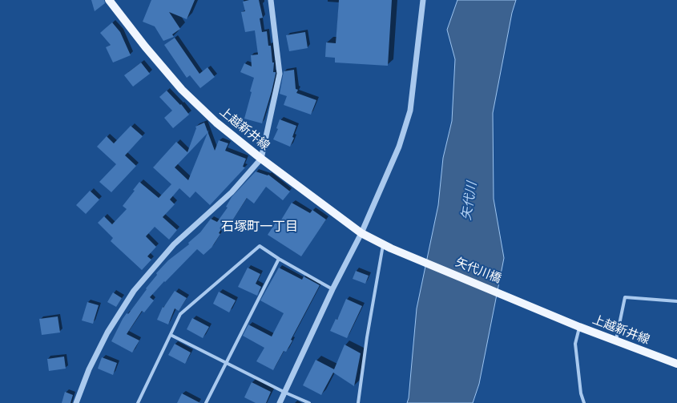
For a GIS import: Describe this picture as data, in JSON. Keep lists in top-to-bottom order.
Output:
{
  "streets": {
    "main road": ["上越新井線", "矢代川橋"]
  },
  "crossings": [
    ["上越新井線", "矢代川橋"]
  ],
  "districts": ["石塚町一丁目"],
  "water": ["矢代川"]
}
